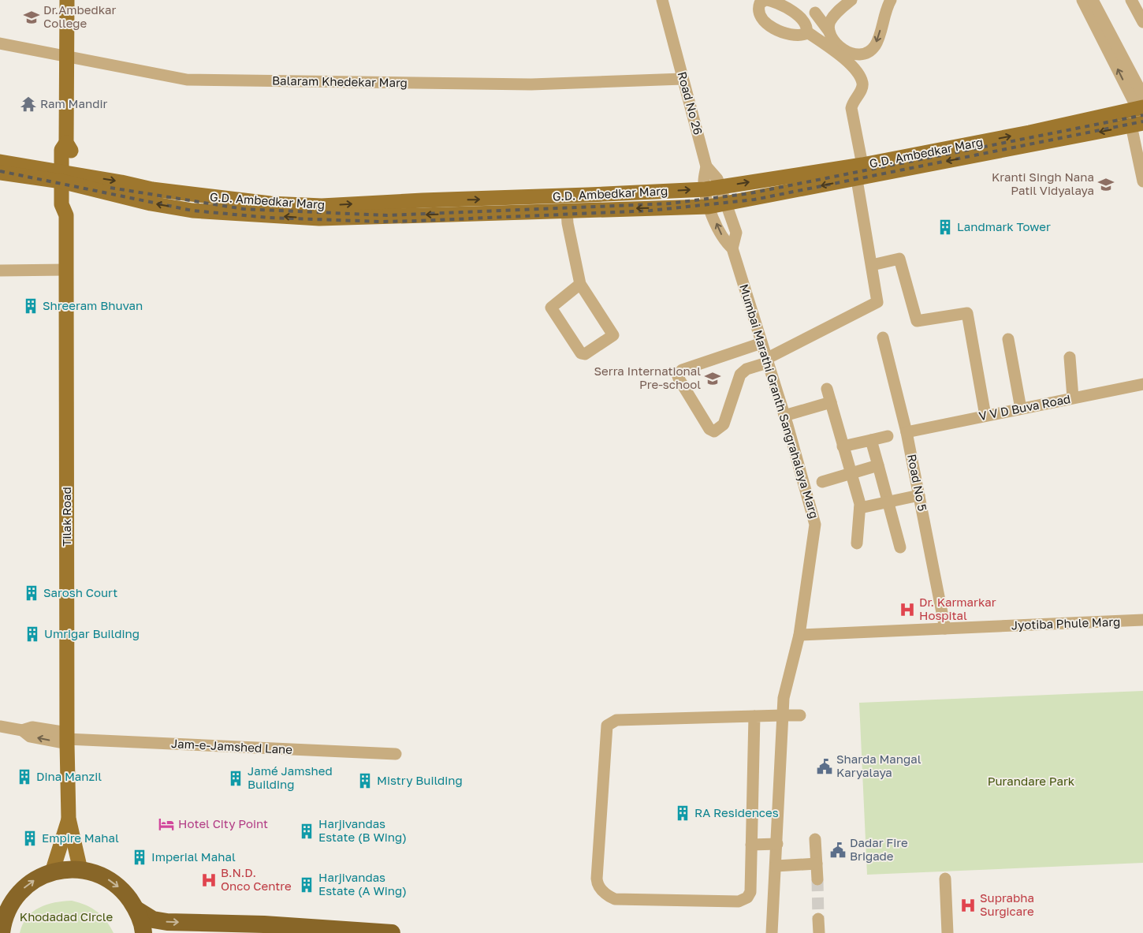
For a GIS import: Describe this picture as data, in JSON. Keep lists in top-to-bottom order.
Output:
{
  "streets": {
    "main road": ["G.D. Ambedkar Marg", "Tilak Road"],
    "street": [
      "Balaram Khedekar Marg",
      "Road No 26",
      "Mumbai Marathi Granth Sangrahalaya Marg",
      "V V D Buva Road",
      "Road No 5",
      "Jyotiba Phule Marg",
      "Jam-e-Jamshed Lane"
    ]
  },
  "crossings": [
    ["Balaram Khedekar Marg", "Road No 26"],
    ["Balaram Khedekar Marg", "Tilak Road"],
    ["Road No 26", "G.D. Ambedkar Marg"],
    ["Road No 26", "Mumbai Marathi Granth Sangrahalaya Marg"],
    ["G.D. Ambedkar Marg", "Mumbai Marathi Granth Sangrahalaya Marg"],
    ["G.D. Ambedkar Marg", "Tilak Road"],
    ["Mumbai Marathi Granth Sangrahalaya Marg", "Jyotiba Phule Marg"],
    ["V V D Buva Road", "Road No 5"],
    ["Road No 5", "Jyotiba Phule Marg"],
    ["Tilak Road", "Jam-e-Jamshed Lane"]
  ],
  "parks": ["Purandare Park", "Khodadad Circle"],
  "places": {
    "school or university": ["Dr.Ambedkar College", "Kranti Singh Nana Patil Vidyalaya", "Serra International Pre-school"],
    "temple": ["Ram Mandir"],
    "building": [
      "Landmark Tower",
      "Shreeram Bhuvan",
      "Sarosh Court",
      "Umrigar Building",
      "Dina Manzil",
      "Jamé Jamshed Building",
      "Mistry Building",
      "RA Residences",
      "Harjivandas Estate (B Wing)",
      "Empire Mahal",
      "Imperial Mahal",
      "Harjivandas Estate (A Wing)"
    ],
    "hospital": ["Dr. Karmarkar Hospital", "B.N.D. Onco Centre", "Suprabha Surgicare"],
    "public building": ["Sharda Mangal Karyalaya", "Dadar Fire Brigade"],
    "hotel": ["Hotel City Point"]
  }
}
